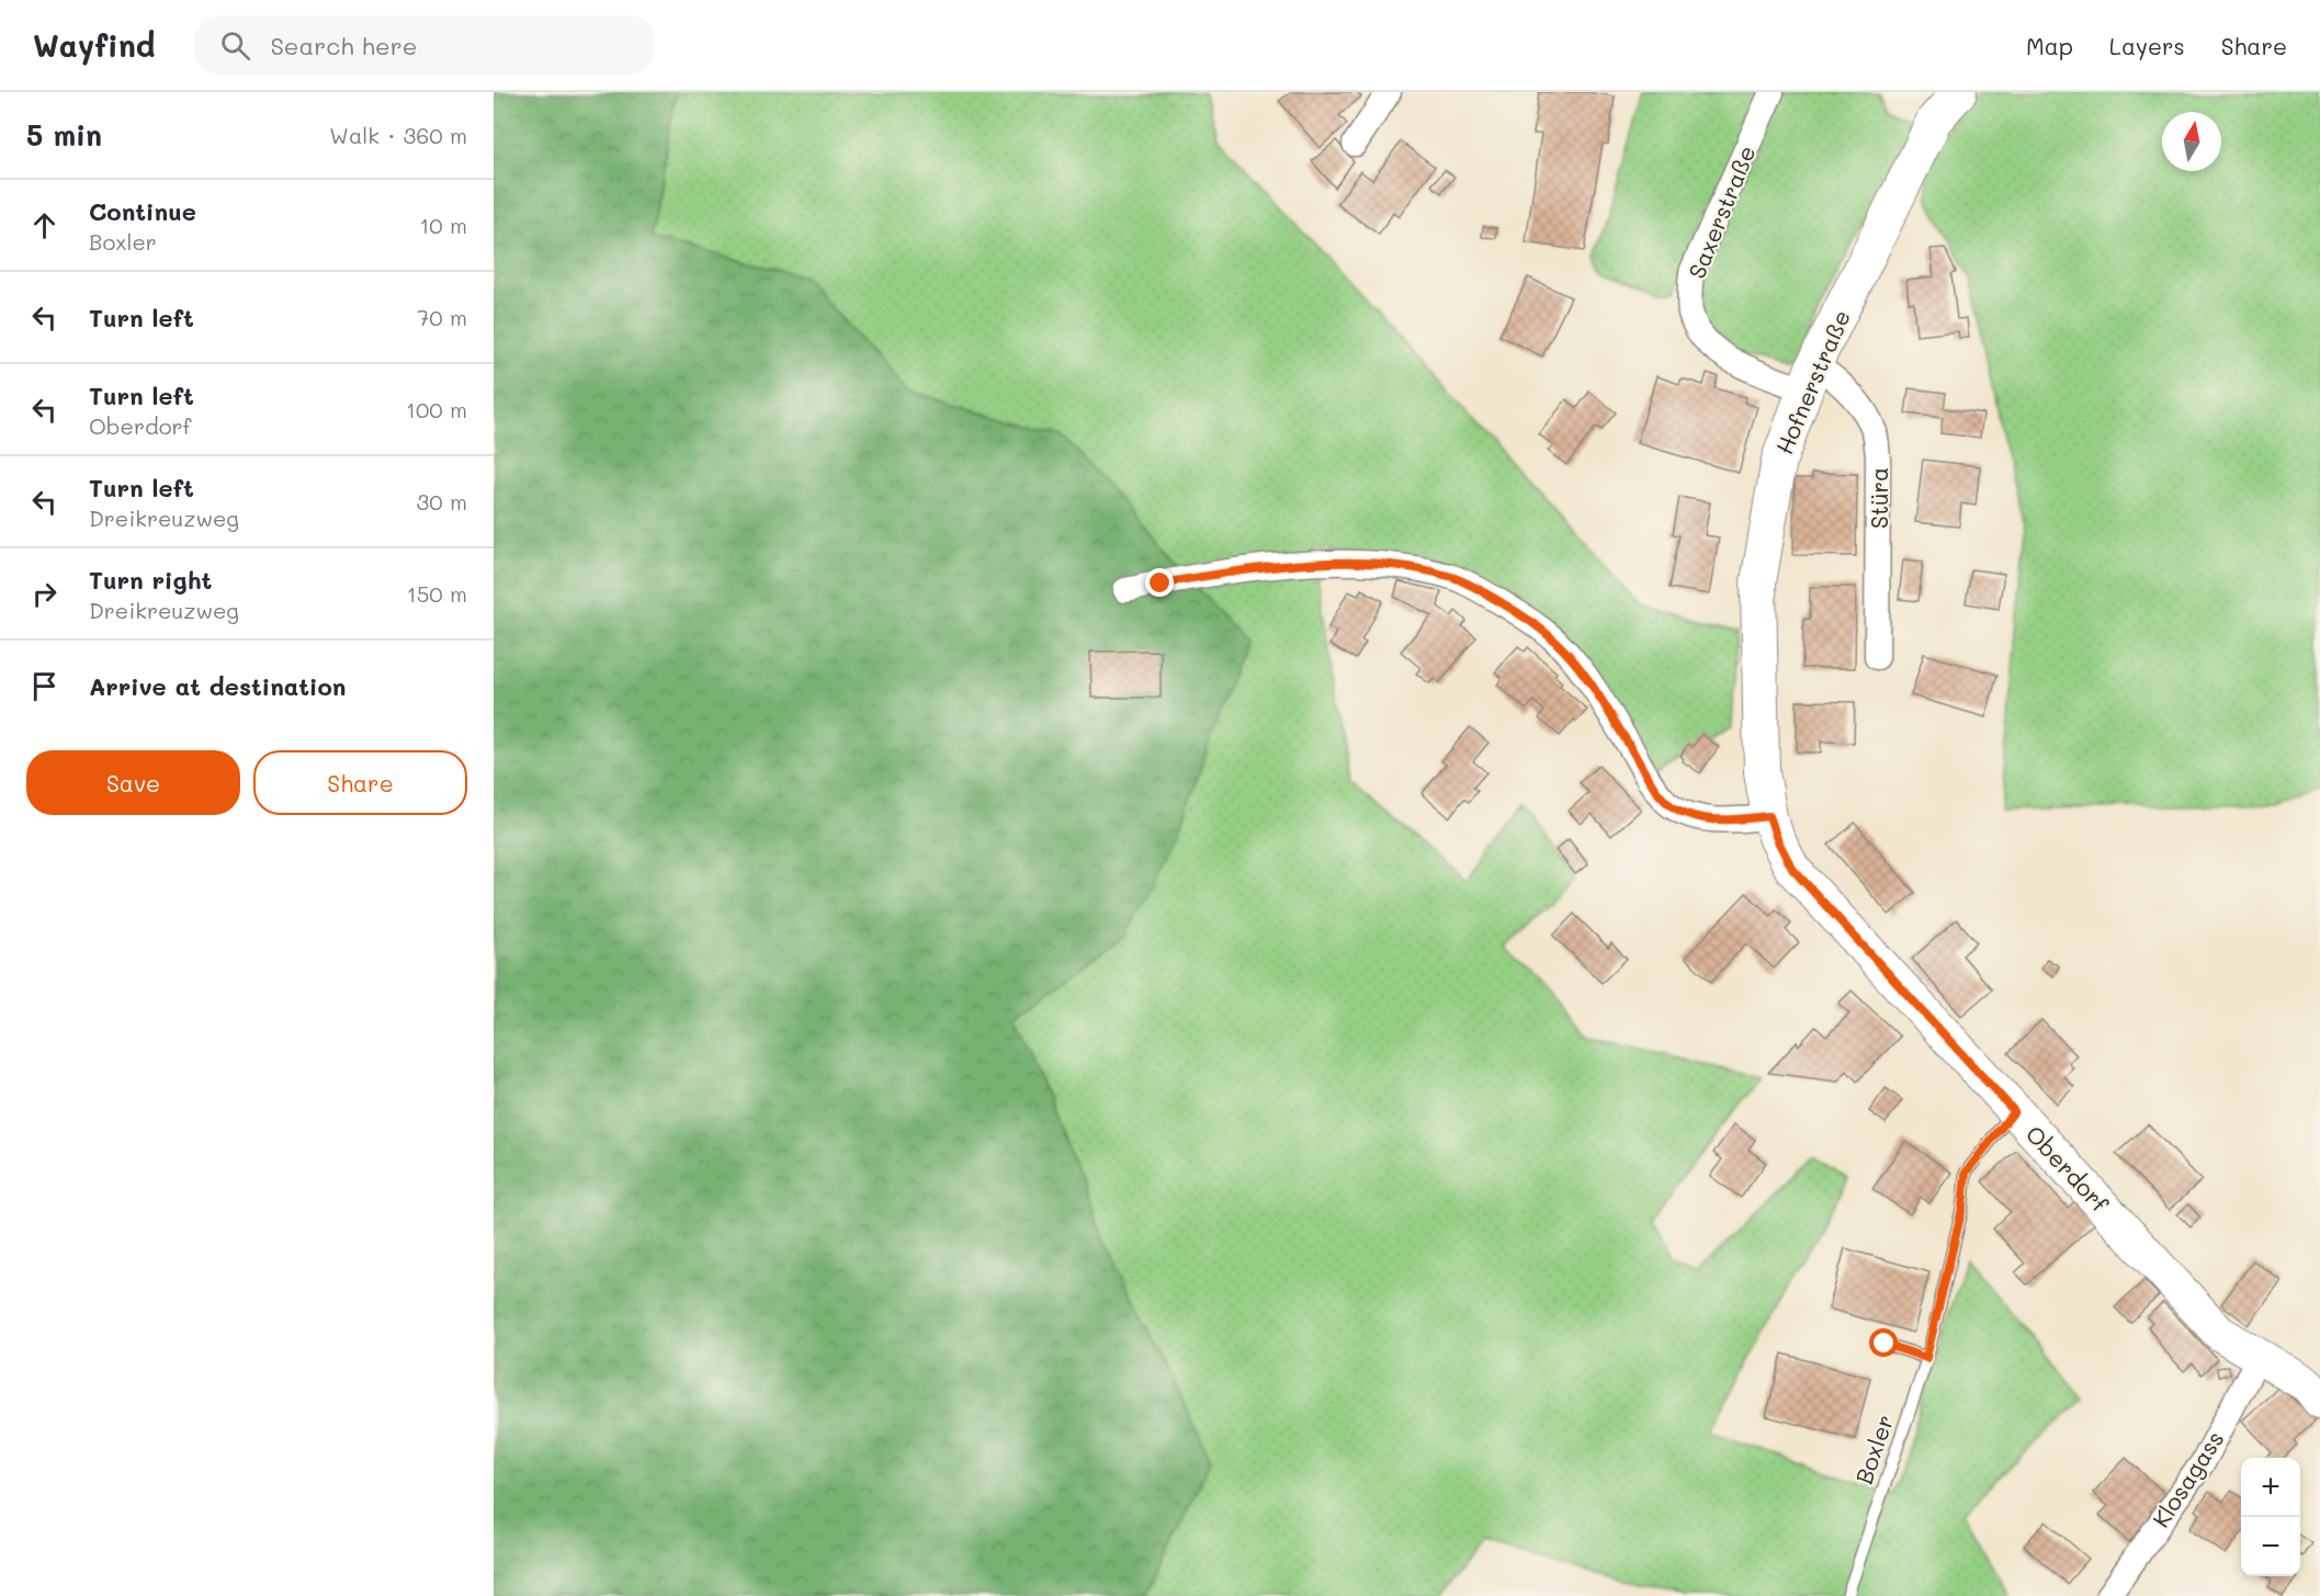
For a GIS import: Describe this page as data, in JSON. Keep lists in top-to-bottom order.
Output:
{
  "streets": {
    "main road": ["Hofnerstraße", "Oberdorf"],
    "street": ["Saxerstraße", "Stüra", "Klosagass"],
    "lane": ["Boxler"]
  },
  "crossings": [
    ["Saxerstraße", "Hofnerstraße"],
    ["Saxerstraße", "Stüra"],
    ["Hofnerstraße", "Stüra"],
    ["Hofnerstraße", "Oberdorf"],
    ["Oberdorf", "Boxler"],
    ["Oberdorf", "Klosagass"]
  ],
  "north": "top",
  "page": {
    "header": "Wayfind",
    "search": "Search here",
    "nav": ["Map", "Layers", "Share"],
    "heading": ["5 min", "Walk · 360 m"],
    "list": [
      ["Continue", "Boxler", "10 m"],
      ["Turn left", "70 m"],
      ["Turn left", "Oberdorf", "100 m"],
      ["Turn left", "Dreikreuzweg", "30 m"],
      ["Turn right", "Dreikreuzweg", "150 m"],
      "Arrive at destination"
    ],
    "buttons": ["Save", "Share"],
    "map_buttons": ["+", "−"]
  }
}
